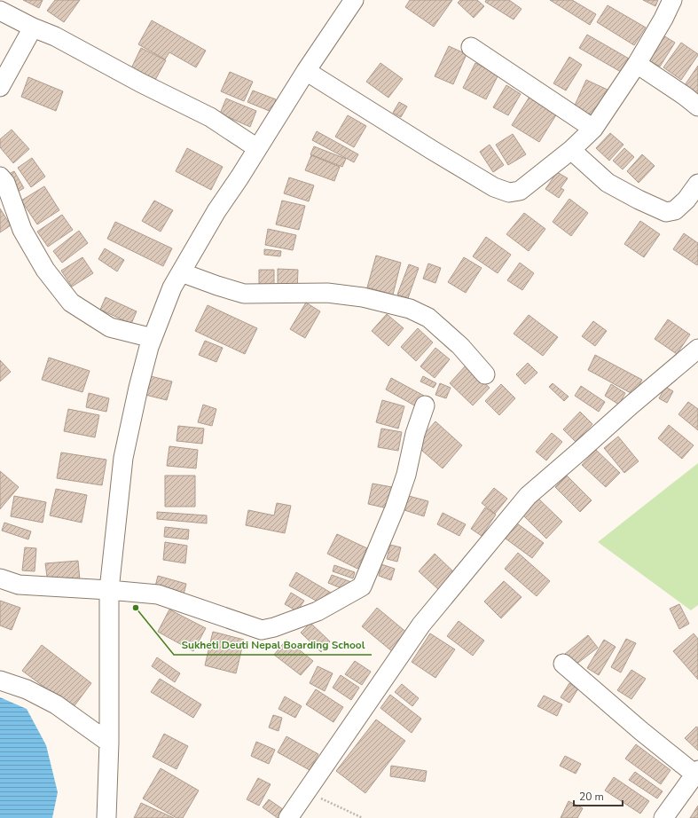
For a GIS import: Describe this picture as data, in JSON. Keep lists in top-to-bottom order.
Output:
{
  "places": ["Sukheti Deuti Nepal Boarding School"],
  "scale_bar": "20 m"
}
